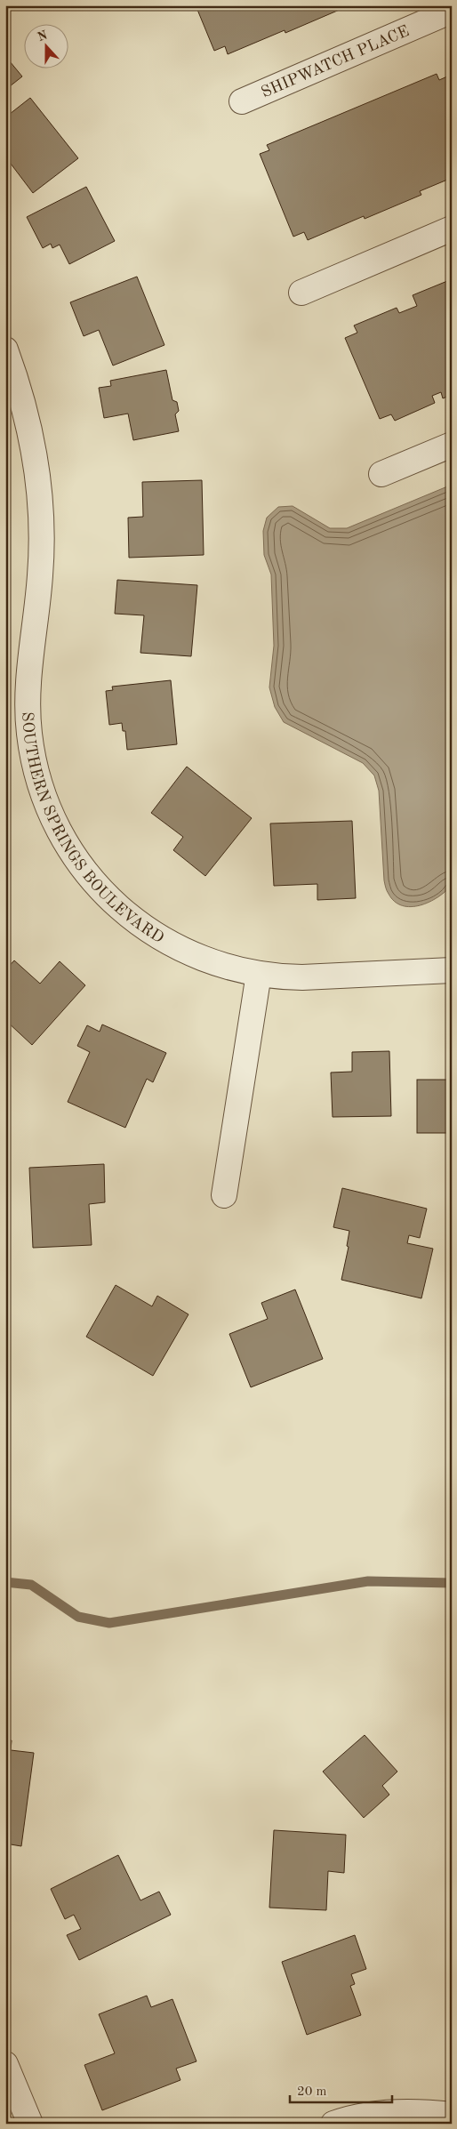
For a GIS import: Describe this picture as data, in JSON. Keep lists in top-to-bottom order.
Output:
{
  "streets": {
    "street": ["SHIPWATCH PLACE", "SOUTHERN SPRINGS BOULEVARD"]
  },
  "scale_bar": "20 m",
  "north": "top"
}
